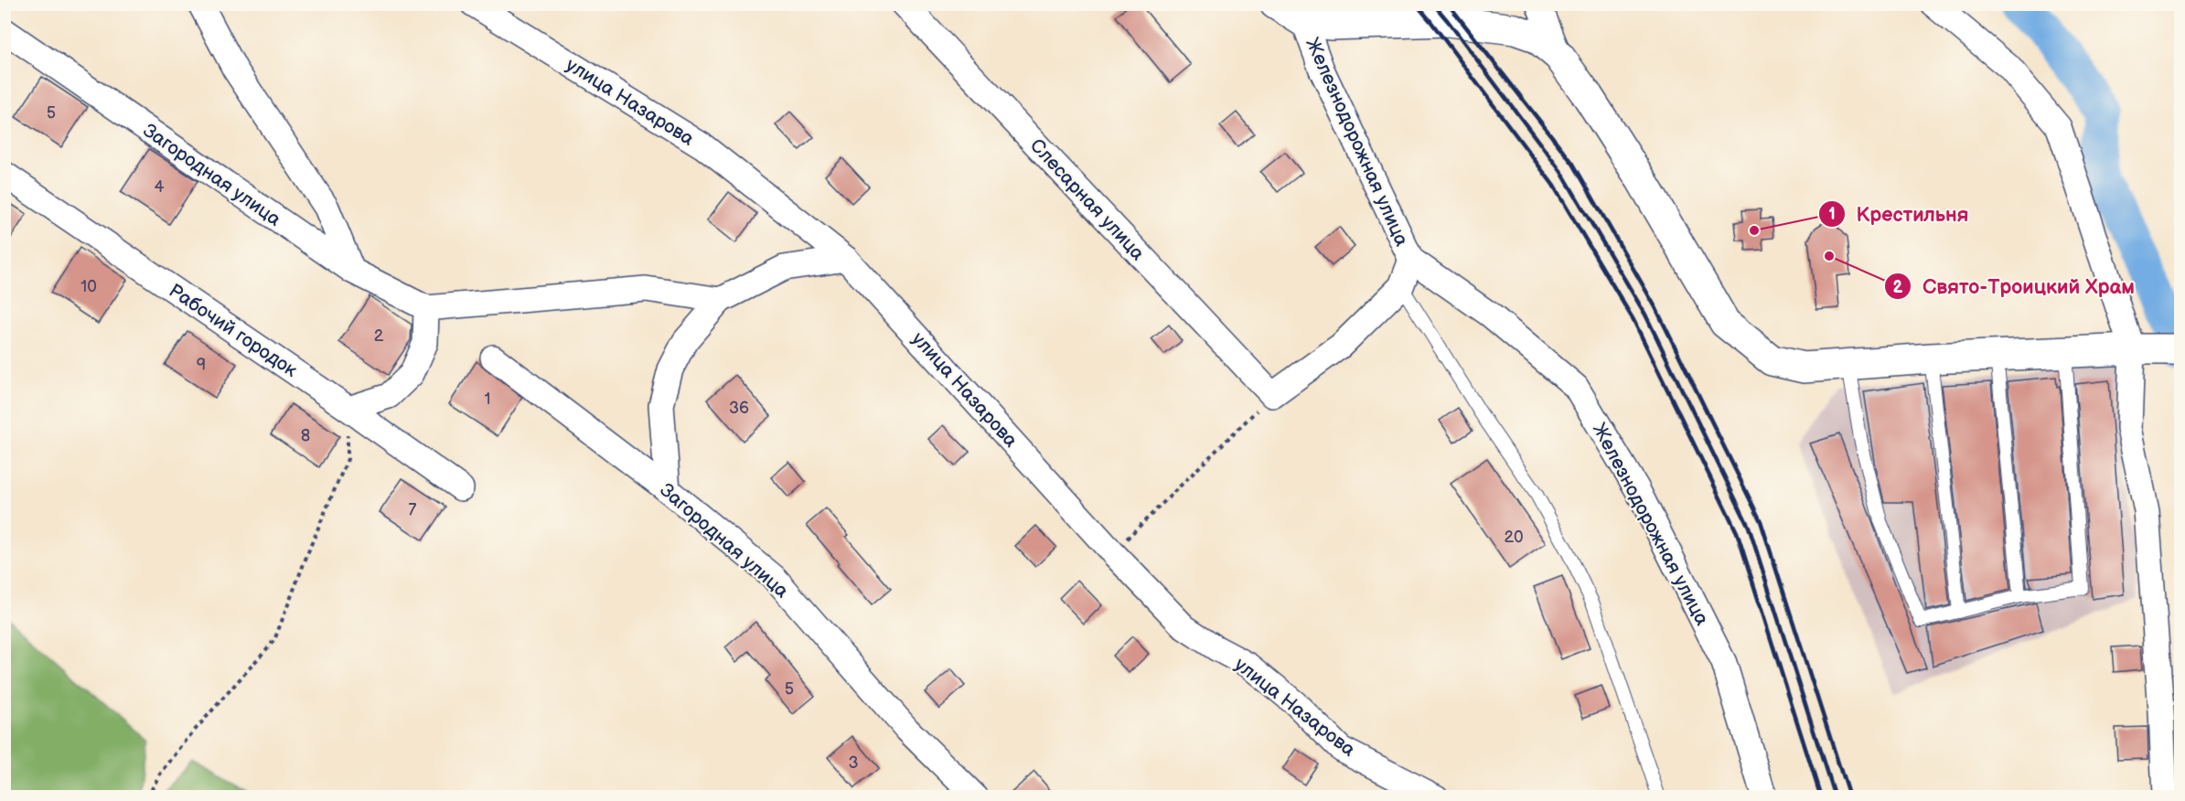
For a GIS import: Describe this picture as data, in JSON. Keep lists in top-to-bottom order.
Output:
{
  "streets": {
    "street": [
      "улица Назарова",
      "Железнодорожная улица",
      "Загородная улица",
      "Слесарная улица",
      "Рабочий городок"
    ]
  },
  "places": ["Крестильня", "Свято-Троицкий Храм"],
  "house_numbers": [
    "5",
    "4",
    "10",
    "2",
    "9",
    "1",
    "36",
    "8",
    "7",
    "20",
    "5",
    "3"
  ]
}
